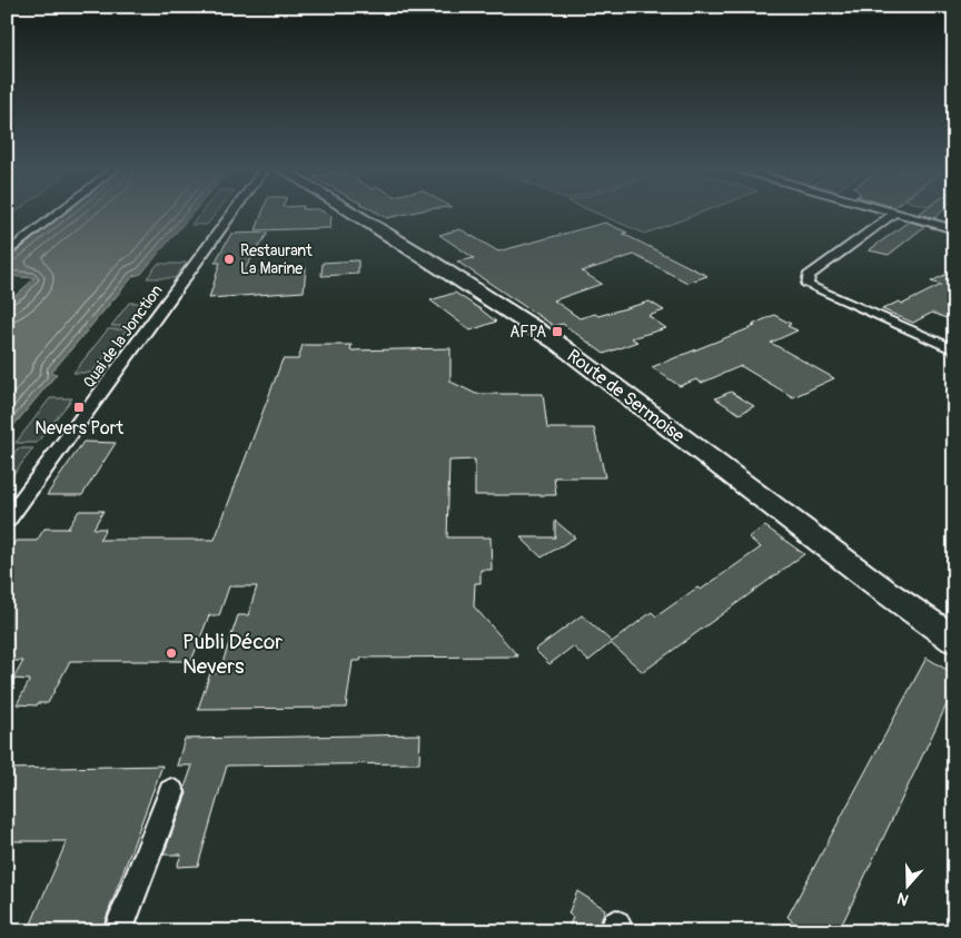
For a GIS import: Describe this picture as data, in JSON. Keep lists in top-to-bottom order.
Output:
{
  "streets": {
    "main road": ["Route de Sermoise"],
    "street": ["Quai de la Jonction"]
  },
  "places": {
    "other": ["Restaurant La Marine", "Publi Décor Nevers"],
    "transit": ["AFPA", "Nevers Port"]
  },
  "north": "bottom"
}
